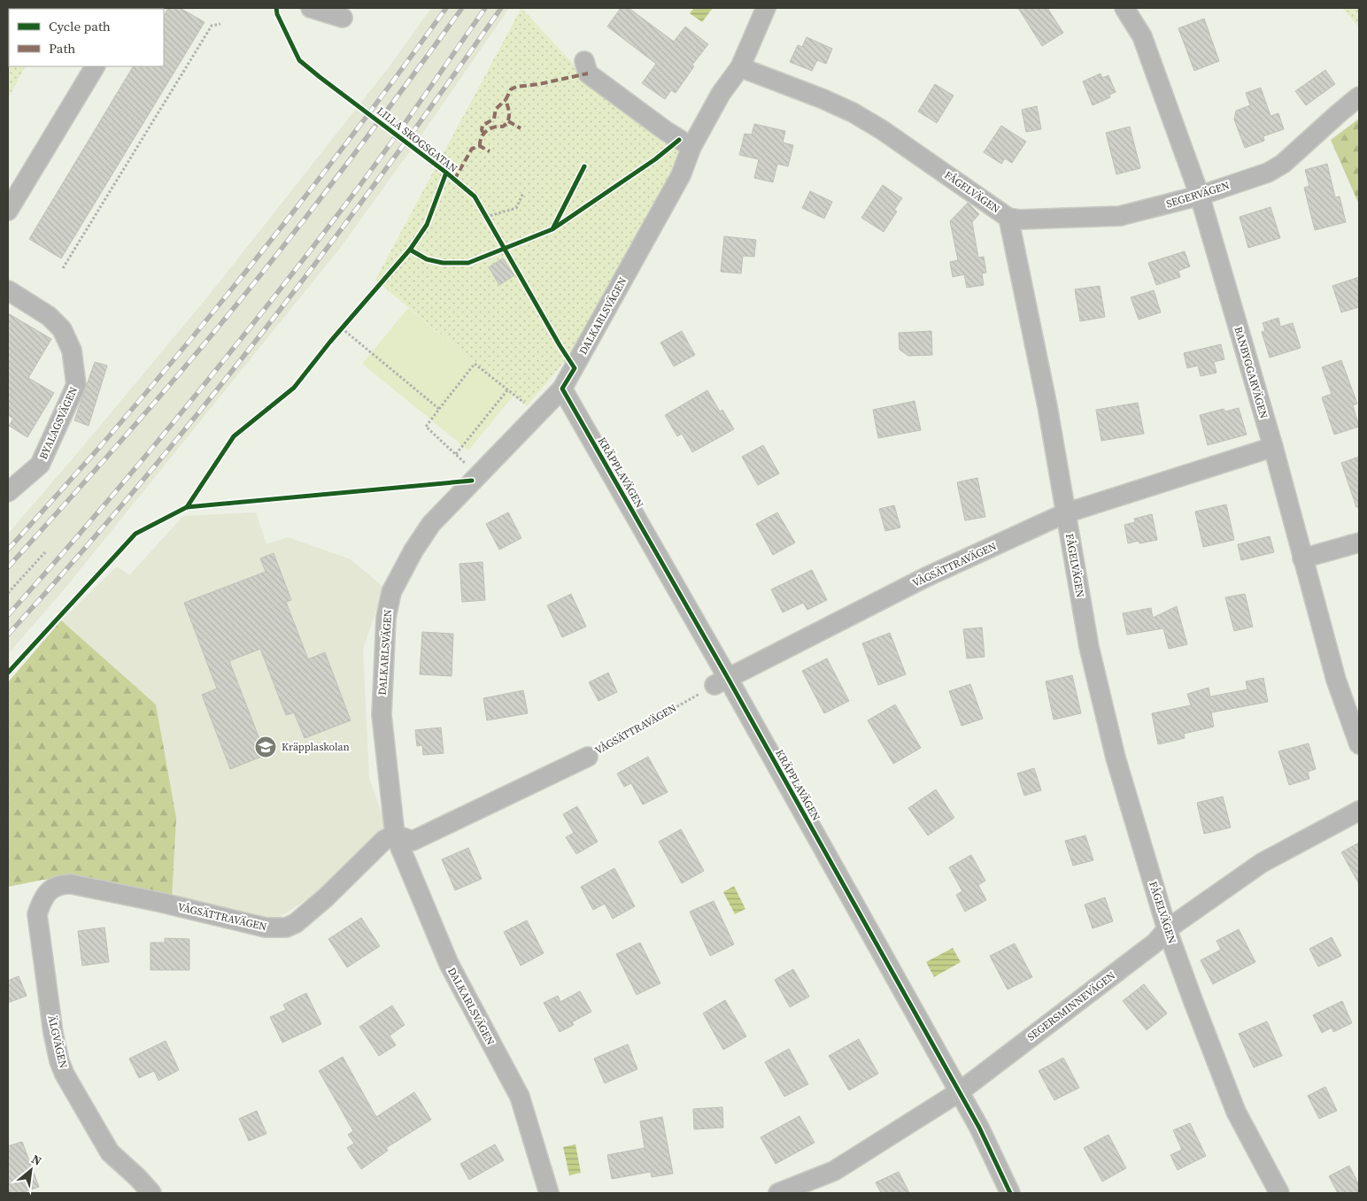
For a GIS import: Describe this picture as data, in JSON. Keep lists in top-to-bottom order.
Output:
{
  "streets": {
    "street": [
      "FÅGELVÄGEN",
      "SEGERVÄGEN",
      "DALKARLSVÄGEN",
      "BANBYGGARVÄGEN",
      "BYALAGSVÄGEN",
      "KRÄPPLAVÄGEN",
      "VÅGSÄTTRAVÄGEN",
      "SEGERSMINNEVÄGEN",
      "ÄLGVÄGEN"
    ],
    "cycle path": ["LILLA SKOGSGATAN"]
  },
  "crossings": [
    ["FÅGELVÄGEN", "SEGERVÄGEN"],
    ["FÅGELVÄGEN", "DALKARLSVÄGEN"],
    ["FÅGELVÄGEN", "VÅGSÄTTRAVÄGEN"],
    ["FÅGELVÄGEN", "SEGERSMINNEVÄGEN"],
    ["SEGERVÄGEN", "BANBYGGARVÄGEN"],
    ["DALKARLSVÄGEN", "KRÄPPLAVÄGEN"],
    ["DALKARLSVÄGEN", "VÅGSÄTTRAVÄGEN"],
    ["BANBYGGARVÄGEN", "VÅGSÄTTRAVÄGEN"],
    ["KRÄPPLAVÄGEN", "VÅGSÄTTRAVÄGEN"],
    ["KRÄPPLAVÄGEN", "SEGERSMINNEVÄGEN"],
    ["VÅGSÄTTRAVÄGEN", "ÄLGVÄGEN"]
  ],
  "places": {
    "school or university": ["Kräpplaskolan"]
  },
  "legend": ["Cycle path", "Path"],
  "north": "top right"
}
